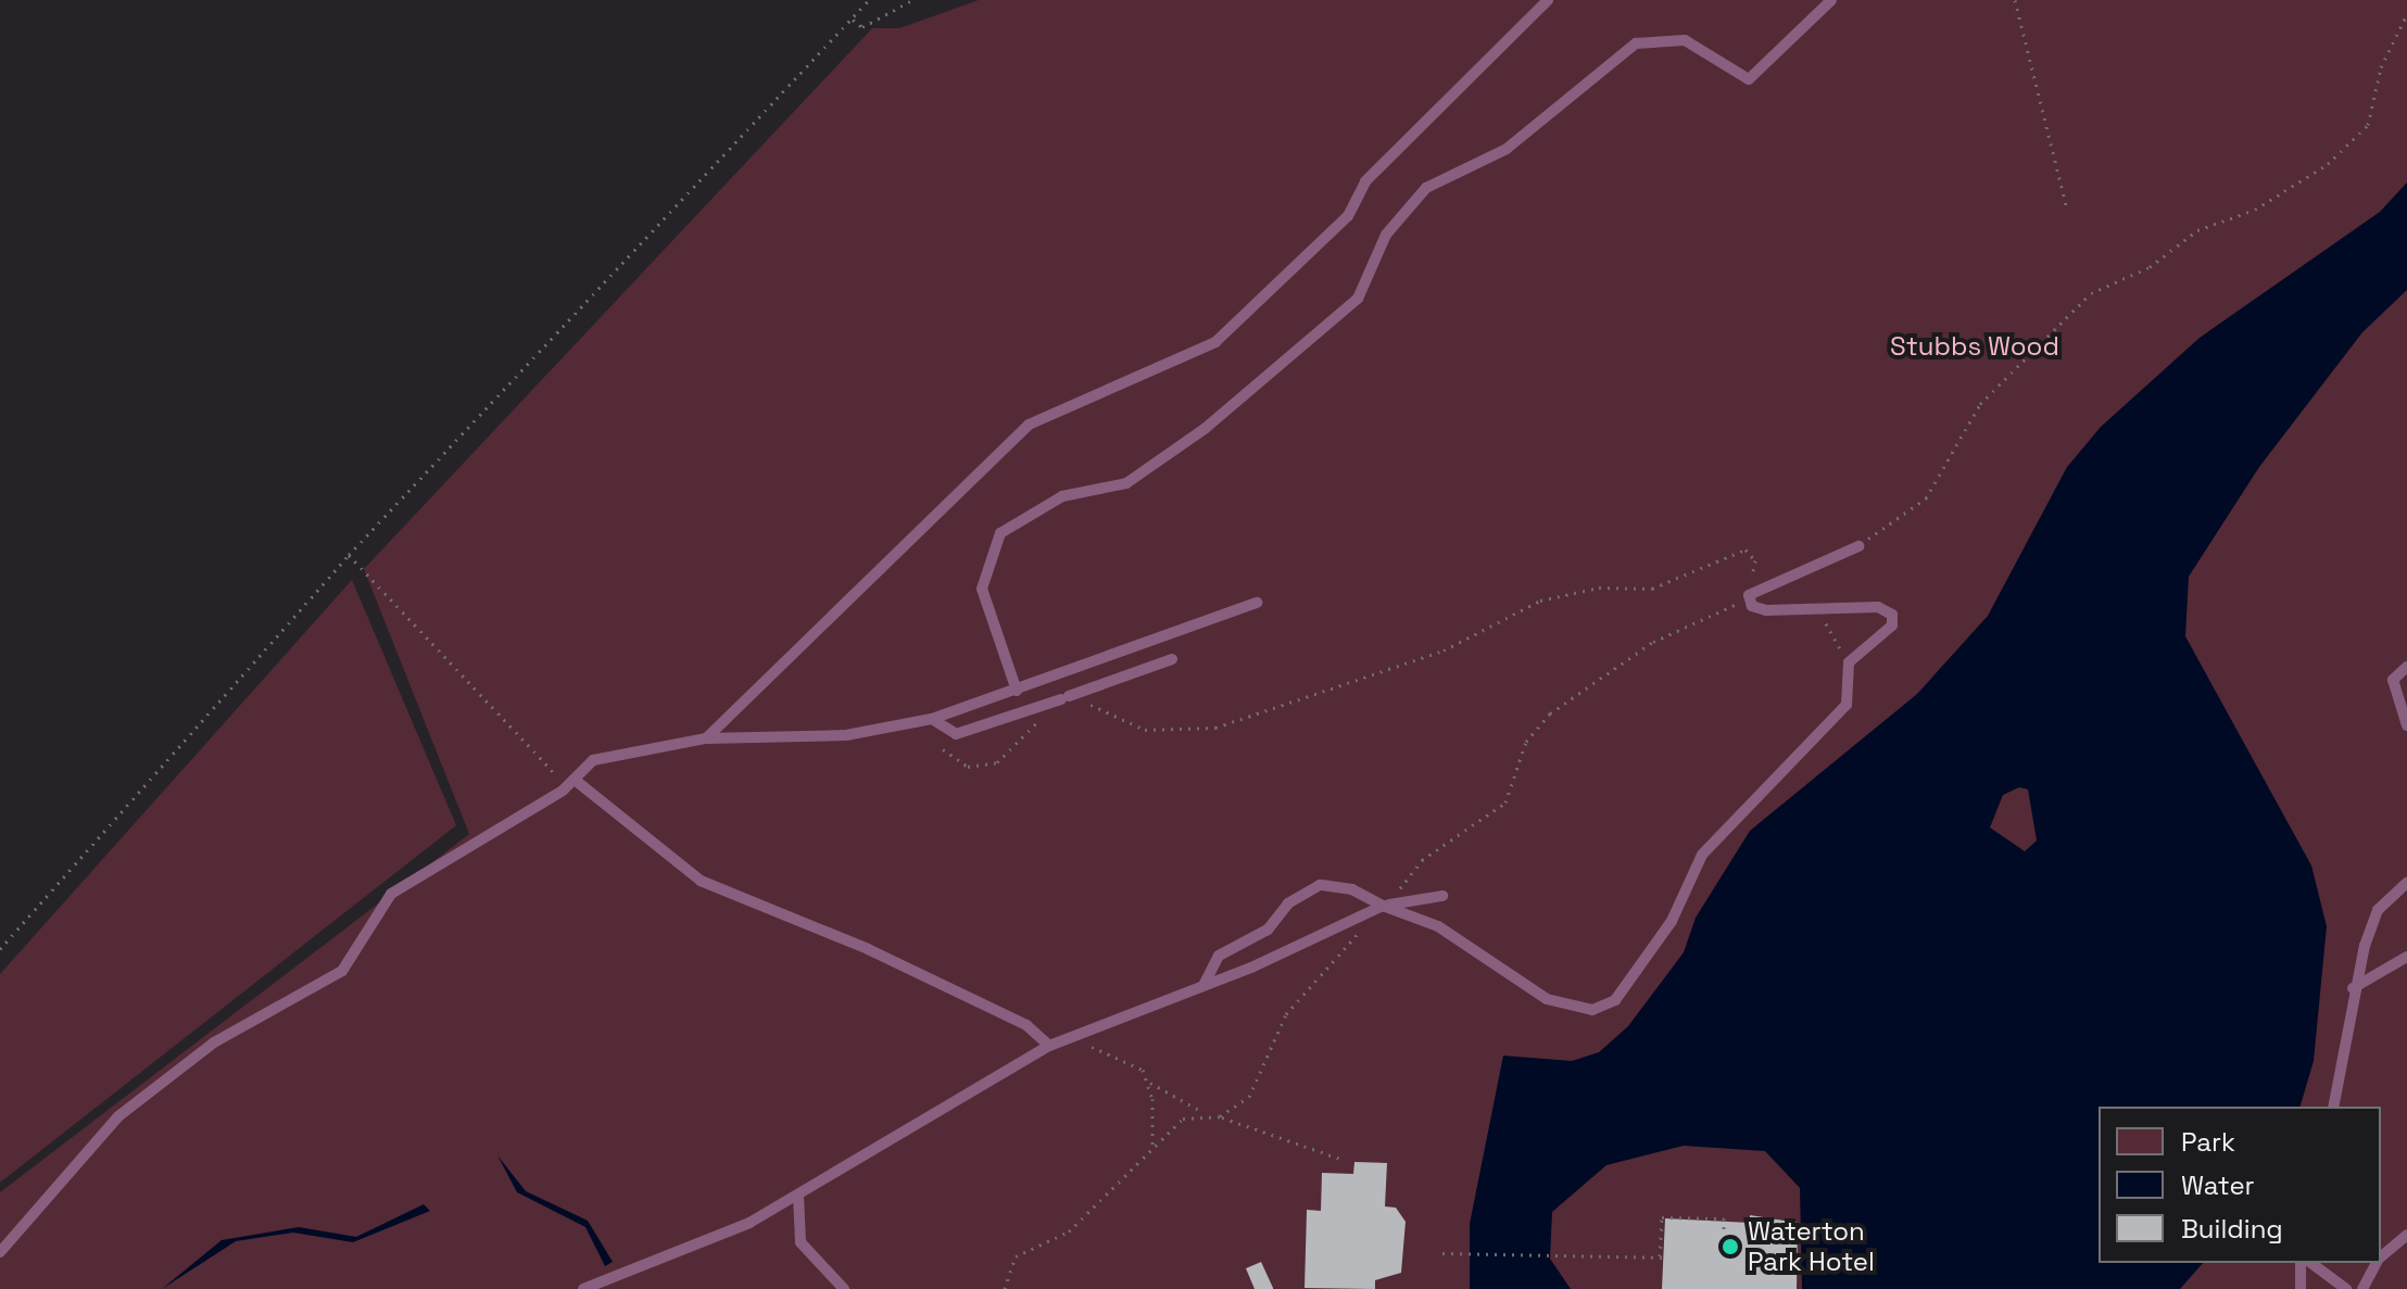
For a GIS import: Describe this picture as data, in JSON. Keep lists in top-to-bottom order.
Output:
{
  "parks": ["Stubbs Wood"],
  "places": ["Waterton Park Hotel"],
  "legend": ["Park", "Water", "Building"]
}
